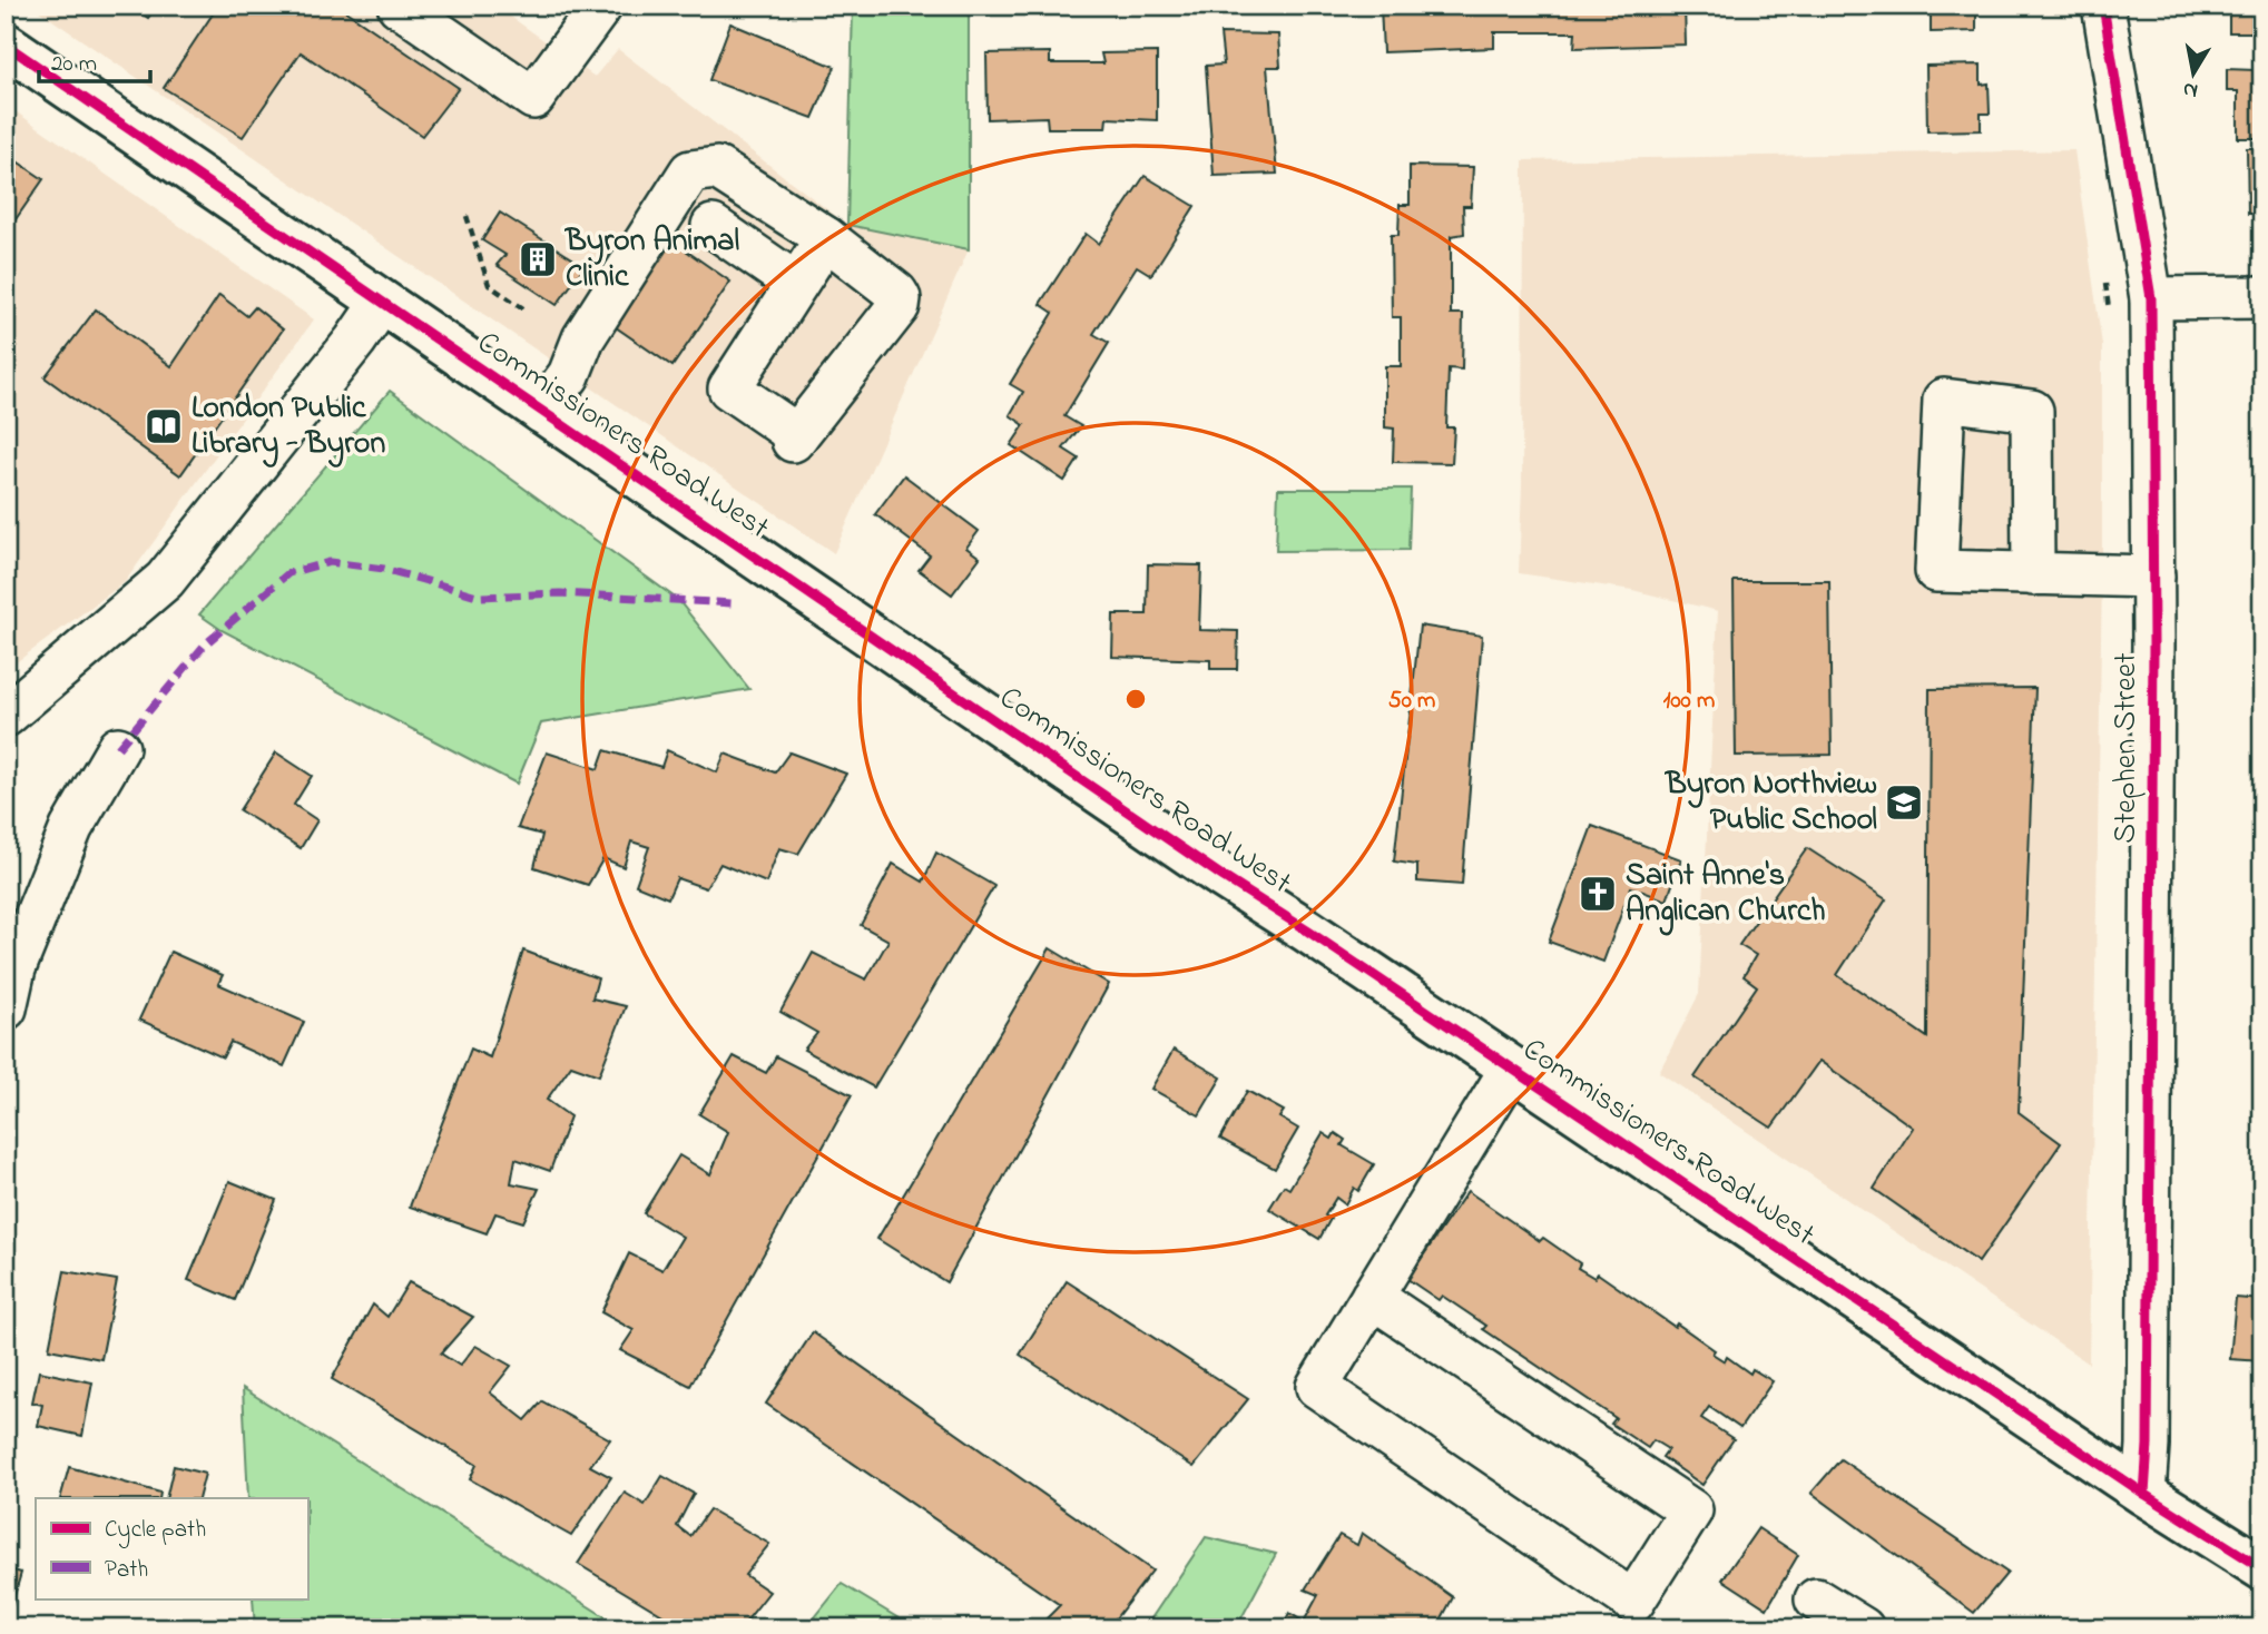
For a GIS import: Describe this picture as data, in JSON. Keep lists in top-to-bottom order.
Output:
{
  "streets": {
    "main road": ["Commissioners Road West"],
    "street": ["Stephen Street"]
  },
  "crossings": [
    ["Commissioners Road West", "Stephen Street"]
  ],
  "places": {
    "building": ["Byron Animal Clinic"],
    "library": ["London Public Library - Byron"],
    "school or university": ["Byron Northview Public School"],
    "church": ["Saint Anne's Anglican Church"]
  },
  "legend": ["Cycle path", "Path"],
  "scale_bar": "20 m",
  "north": "bottom",
  "rings": ["50 m", "100 m"]
}
